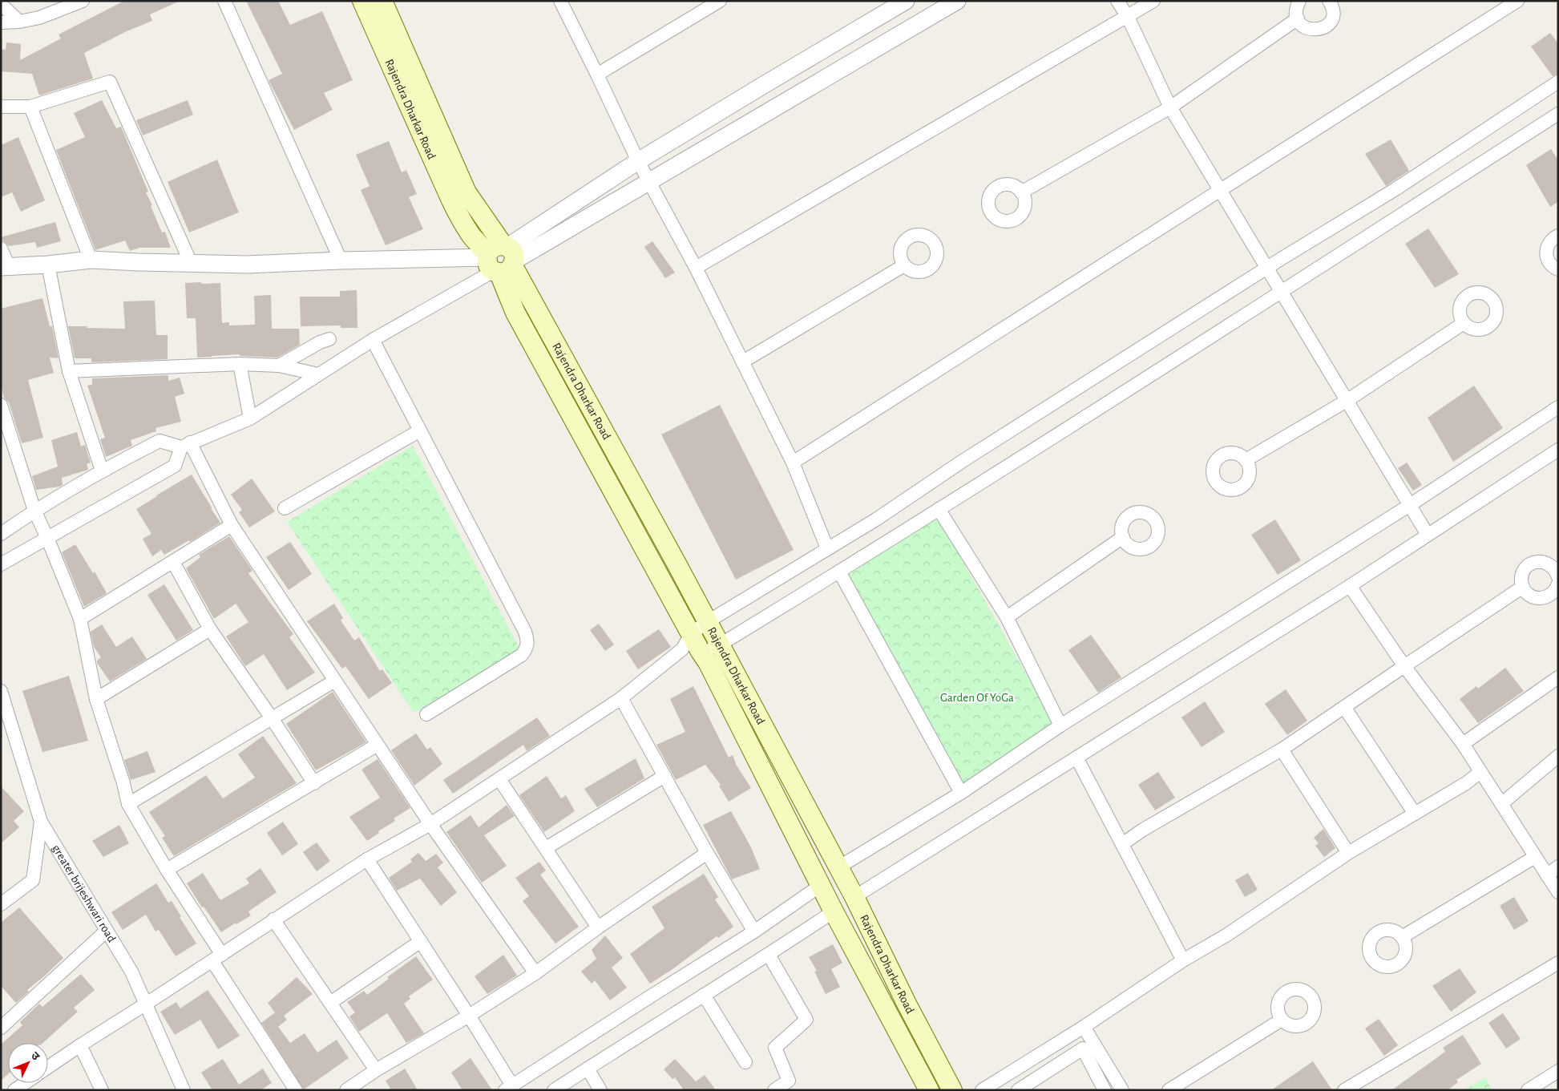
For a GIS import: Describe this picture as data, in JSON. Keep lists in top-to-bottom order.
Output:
{
  "streets": {
    "main road": ["Rajendra Dharkar Road"],
    "street": ["greater brijeshwari road"]
  },
  "parks": ["Garden Of YoGa"],
  "north": "top right"
}
